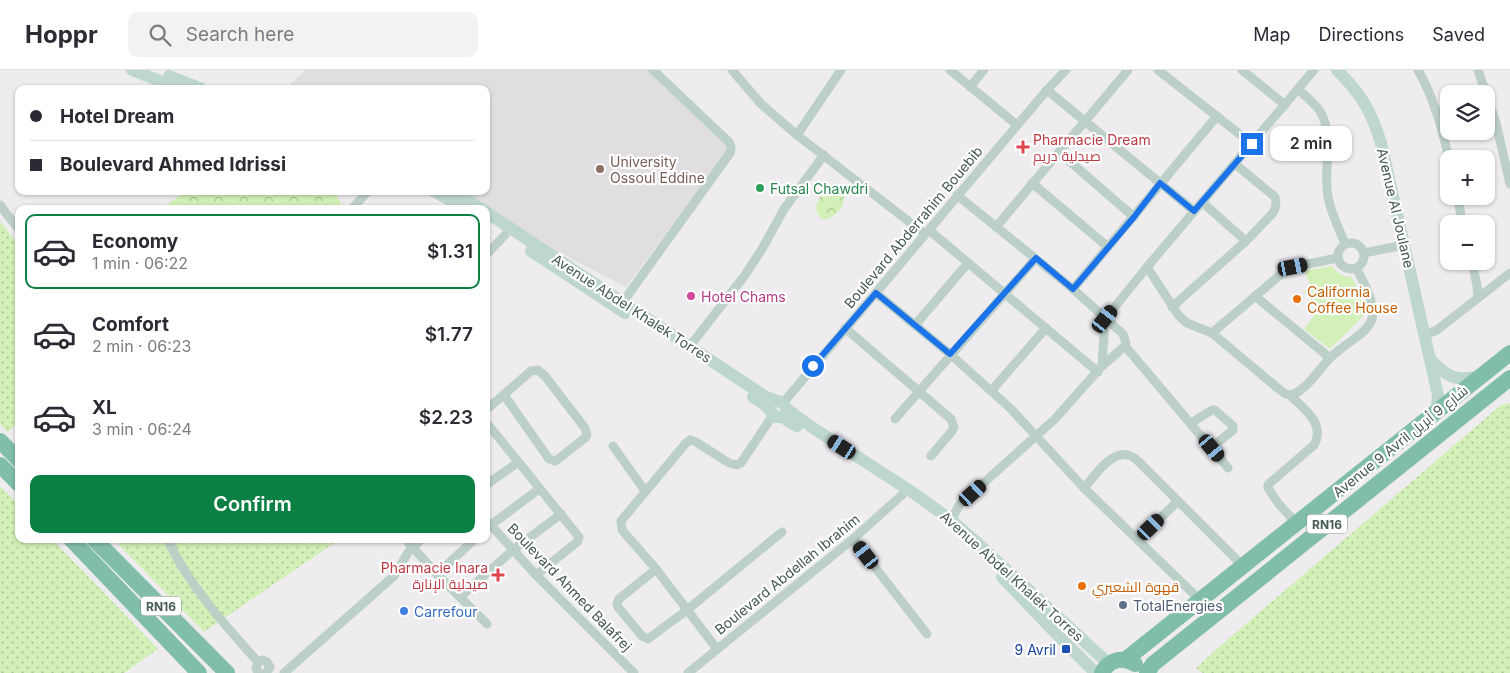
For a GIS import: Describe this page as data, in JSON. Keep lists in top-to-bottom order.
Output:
{
  "streets": {
    "highway": ["Avenue 9 Avril شارع 9 أبريل", "RN16"],
    "main road": ["Avenue Al Joulane", "Avenue Abdel Khalek Torres"],
    "street": ["Boulevard Abderrahim Bouebib", "Boulevard Abdellah Ibrahim", "Boulevard Ahmed Balafrej"]
  },
  "crossings": [
    ["Avenue Al Joulane", "Avenue 9 Avril شارع 9 أبريل"],
    ["Boulevard Abderrahim Bouebib", "Avenue Abdel Khalek Torres"],
    ["Avenue Abdel Khalek Torres", "RN16"],
    ["Avenue Abdel Khalek Torres", "Boulevard Abdellah Ibrahim"],
    ["Avenue 9 Avril شارع 9 أبريل", "RN16"]
  ],
  "places": {
    "health": ["Pharmacie Dream صيدلية دريم", "Pharmacie Inara صيدلية الإنارة"],
    "other": [
      "University Ossoul Eddine",
      "Futsal Chawdri",
      "Hotel Chams",
      "California Coffee House",
      "قهوة الشعيري",
      "TotalEnergies",
      "Carrefour"
    ],
    "transit": ["9 Avril"]
  },
  "page": {
    "header": "Hoppr",
    "search": "Search here",
    "nav": ["Map", "Directions", "Saved"],
    "map_buttons": ["+", "−"],
    "banner": ["Hotel Dream", "Boulevard Ahmed Idrissi"],
    "bubble": "2 min",
    "list": [
      {
        "name": "Economy",
        "note": "1 min · 06:22",
        "value": "$1.31"
      },
      {
        "name": "Comfort",
        "note": "2 min · 06:23",
        "value": "$1.77"
      },
      {
        "name": "XL",
        "note": "3 min · 06:24",
        "value": "$2.23"
      }
    ],
    "buttons": "Confirm"
  }
}
